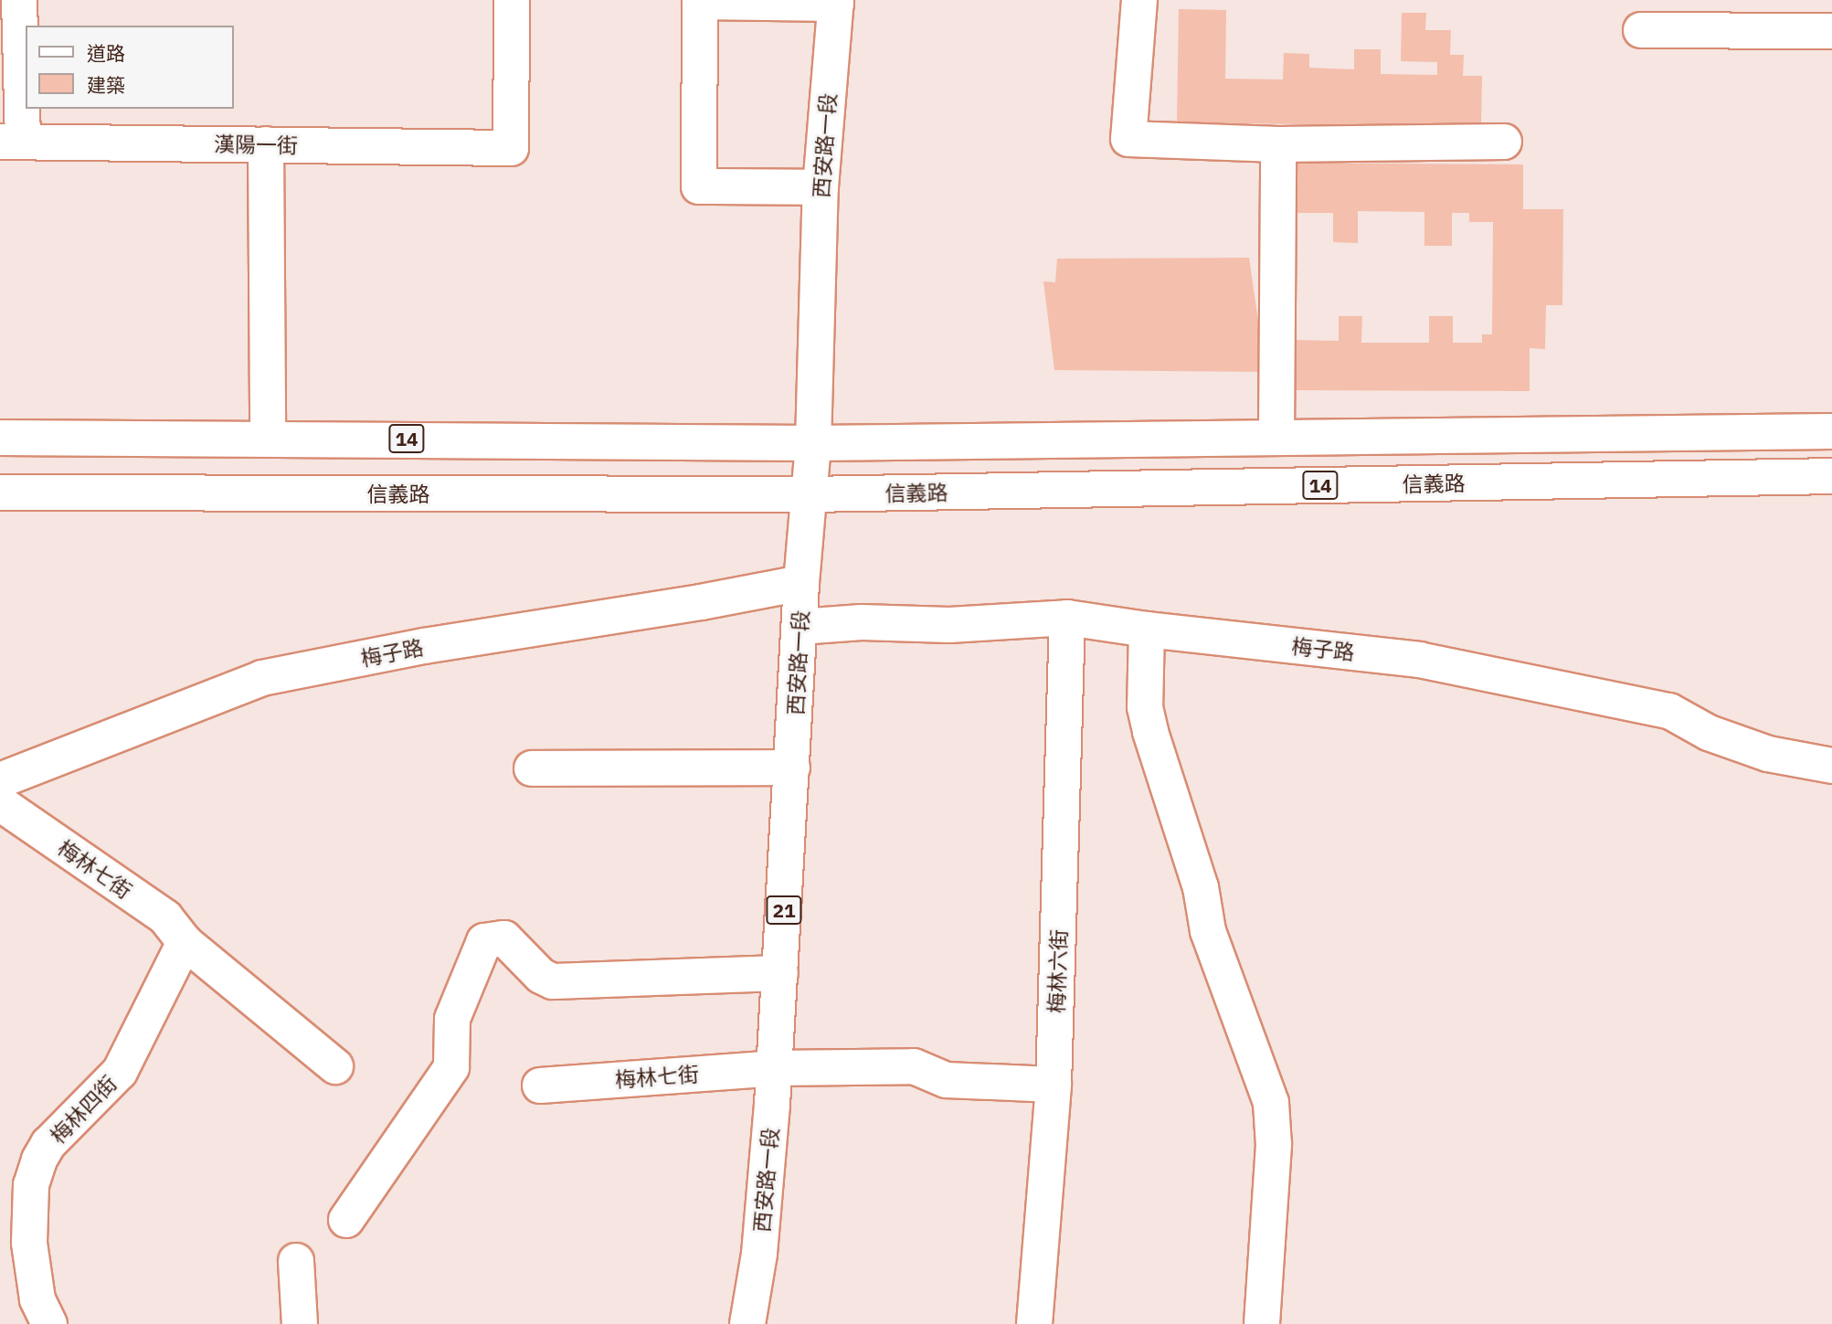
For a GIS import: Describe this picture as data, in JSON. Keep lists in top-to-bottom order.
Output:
{
  "streets": {
    "street": [
      "漢陽一街",
      "西安路一段",
      "14",
      "信義路",
      "梅子路",
      "梅林七街",
      "21",
      "梅林六街",
      "梅林四街"
    ]
  },
  "crossings": [
    ["西安路一段", "14"],
    ["西安路一段", "信義路"],
    ["西安路一段", "梅子路"],
    ["西安路一段", "梅林七街"],
    ["梅子路", "梅林六街"],
    ["梅林七街", "梅林六街"],
    ["梅林七街", "梅林四街"]
  ],
  "legend": ["道路", "建築"]
}
